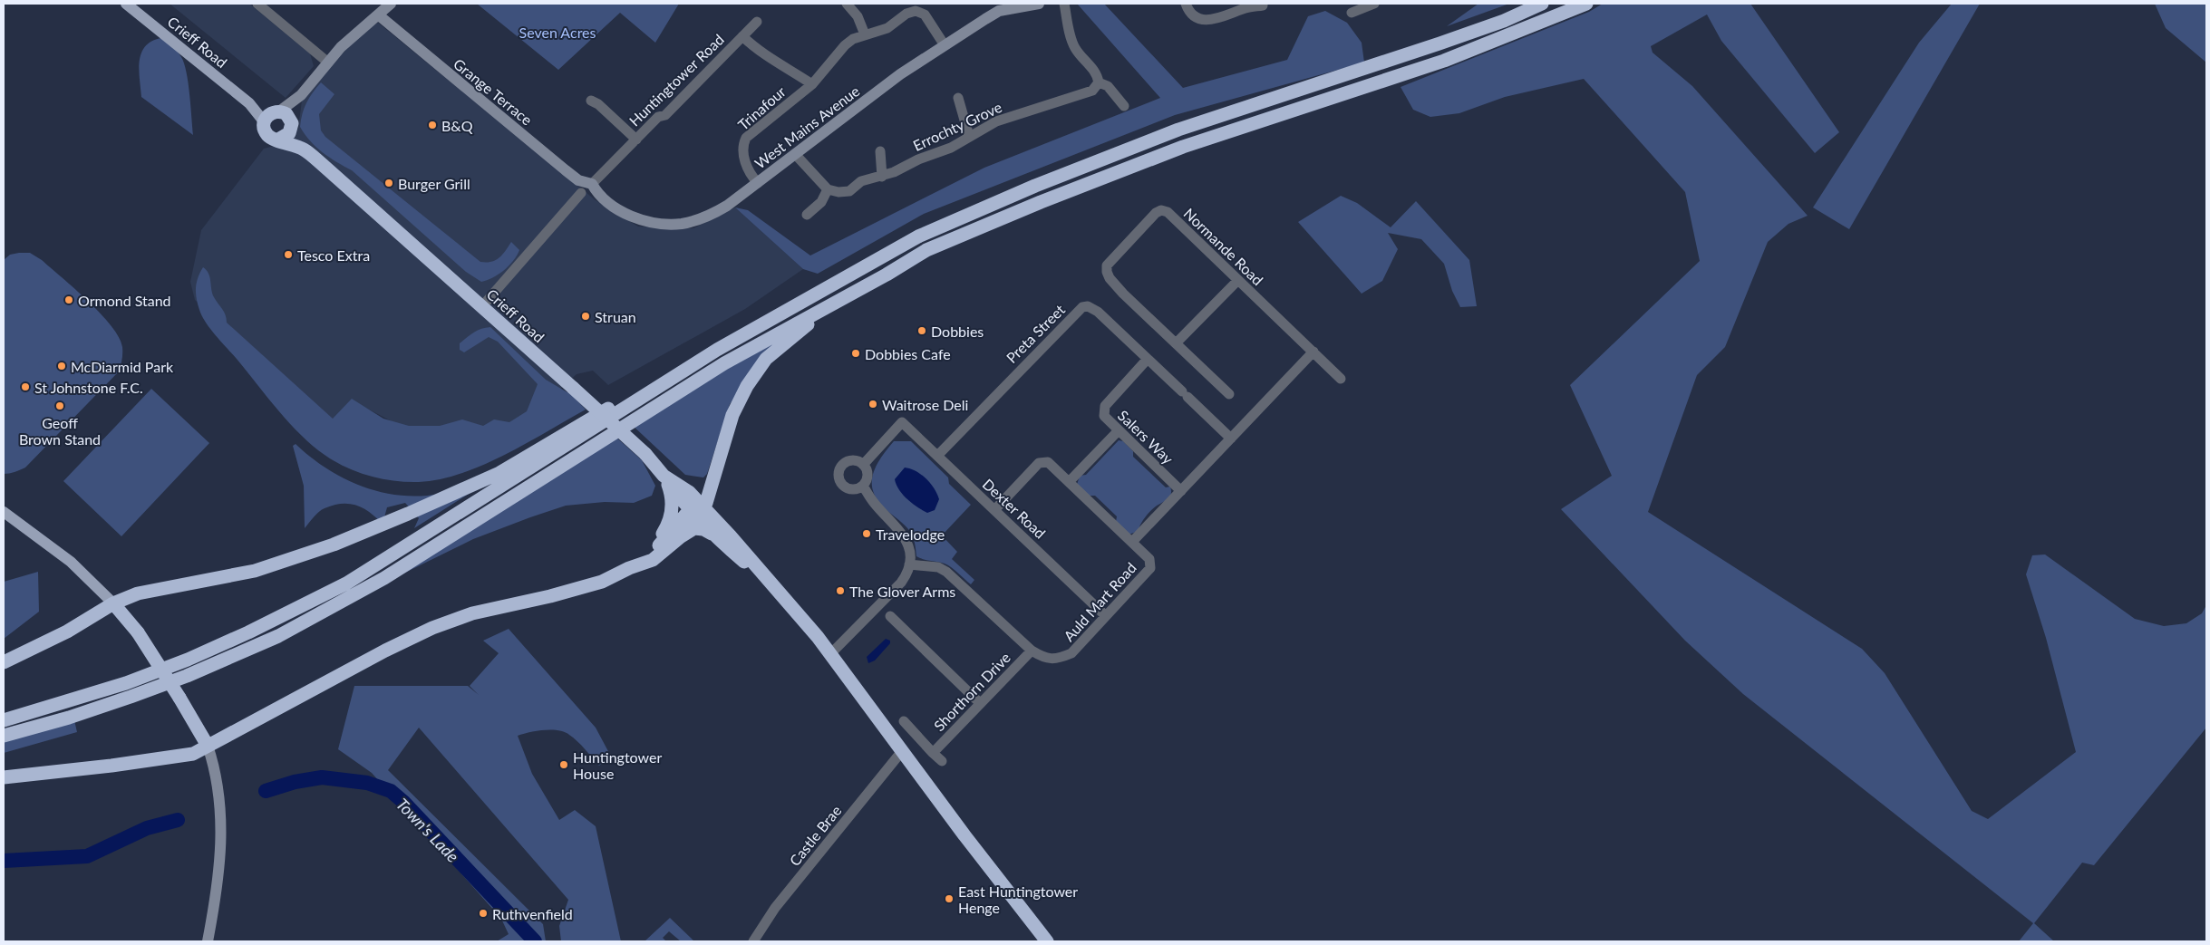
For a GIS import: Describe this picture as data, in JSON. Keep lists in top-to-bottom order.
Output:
{
  "streets": {
    "highway": ["Crieff Road"],
    "street": [
      "Huntingtower Road",
      "Grange Terrace",
      "Trinafour",
      "Errochty Grove",
      "West Mains Avenue",
      "Normande Road",
      "Preta Street",
      "Salers Way",
      "Dexter Road",
      "Auld Mart Road",
      "Shorthorn Drive",
      "Castle Brae"
    ]
  },
  "crossings": [
    ["Huntingtower Road", "Grange Terrace"],
    ["Huntingtower Road", "Trinafour"],
    ["Huntingtower Road", "West Mains Avenue"],
    ["Grange Terrace", "West Mains Avenue"],
    ["Trinafour", "West Mains Avenue"],
    ["Preta Street", "Salers Way"],
    ["Preta Street", "Dexter Road"],
    ["Dexter Road", "Auld Mart Road"],
    ["Auld Mart Road", "Shorthorn Drive"]
  ],
  "water": ["Town's Lade"],
  "parks": ["Seven Acres"],
  "places": [
    "B&Q",
    "Burger Grill",
    "Tesco Extra",
    "Ormond Stand",
    "Struan",
    "Dobbies",
    "Dobbies Cafe",
    "McDiarmid Park",
    "St Johnstone F.C.",
    "Waitrose Deli",
    "Geoff Brown Stand",
    "Travelodge",
    "The Glover Arms",
    "Huntingtower House",
    "East Huntingtower Henge",
    "Ruthvenfield"
  ]
}
